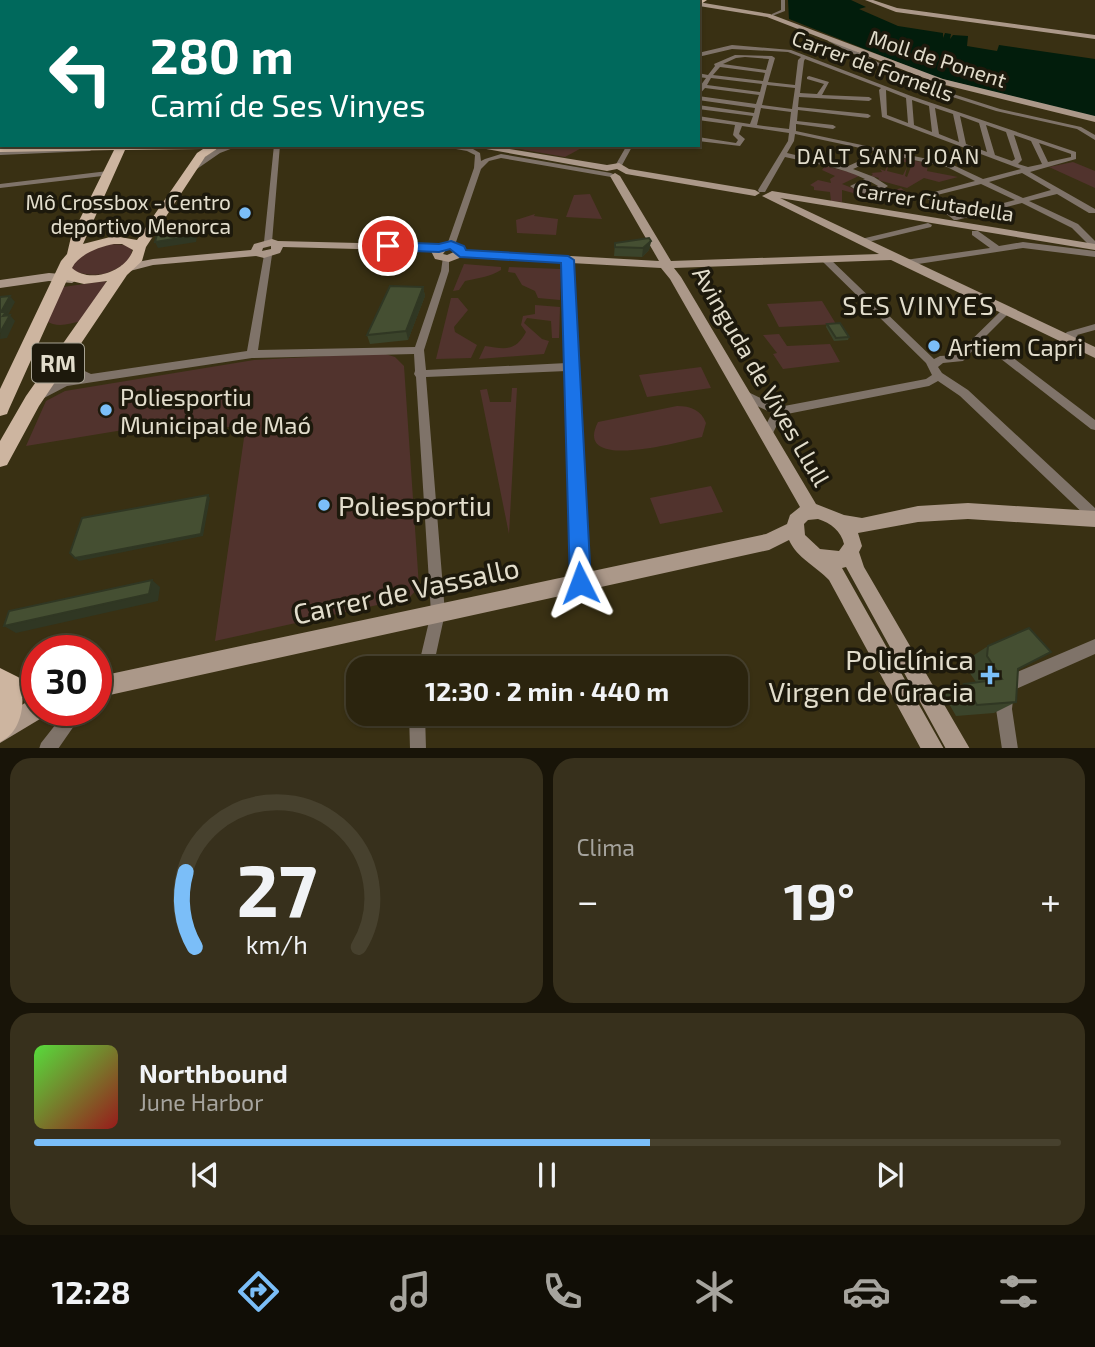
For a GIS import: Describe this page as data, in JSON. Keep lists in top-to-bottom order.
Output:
{
  "streets": {
    "main road": ["RM"],
    "street": [
      "Moll de Ponent",
      "Carrer de Fornells",
      "Carrer Ciutadella",
      "Avinguda de Vives Llull",
      "Carrer de Vassallo"
    ]
  },
  "crossings": [
    ["Carrer Ciutadella", "Avinguda de Vives Llull"],
    ["Avinguda de Vives Llull", "Carrer de Vassallo"]
  ],
  "districts": ["DALT SANT JOAN", "SES VINYES"],
  "places": {
    "other": [
      "Mô Crossbox - Centro deportivo Menorca",
      "Artiem Capri",
      "Poliesportiu Municipal de Maó",
      "Poliesportiu"
    ],
    "health": ["Policlínica Virgen de Gracia"]
  },
  "page": {
    "turn": ["280 m", "Camí de Ses Vinyes"],
    "limit": "30",
    "trip": "12:30 · 2 min · 440 m",
    "tile": "Clima",
    "heat": ["−", "19°", "+"],
    "song": ["Northbound", "June Harbor"],
    "tabs": "12:28",
    "gauge": ["27", "km/h"]
  }
}
